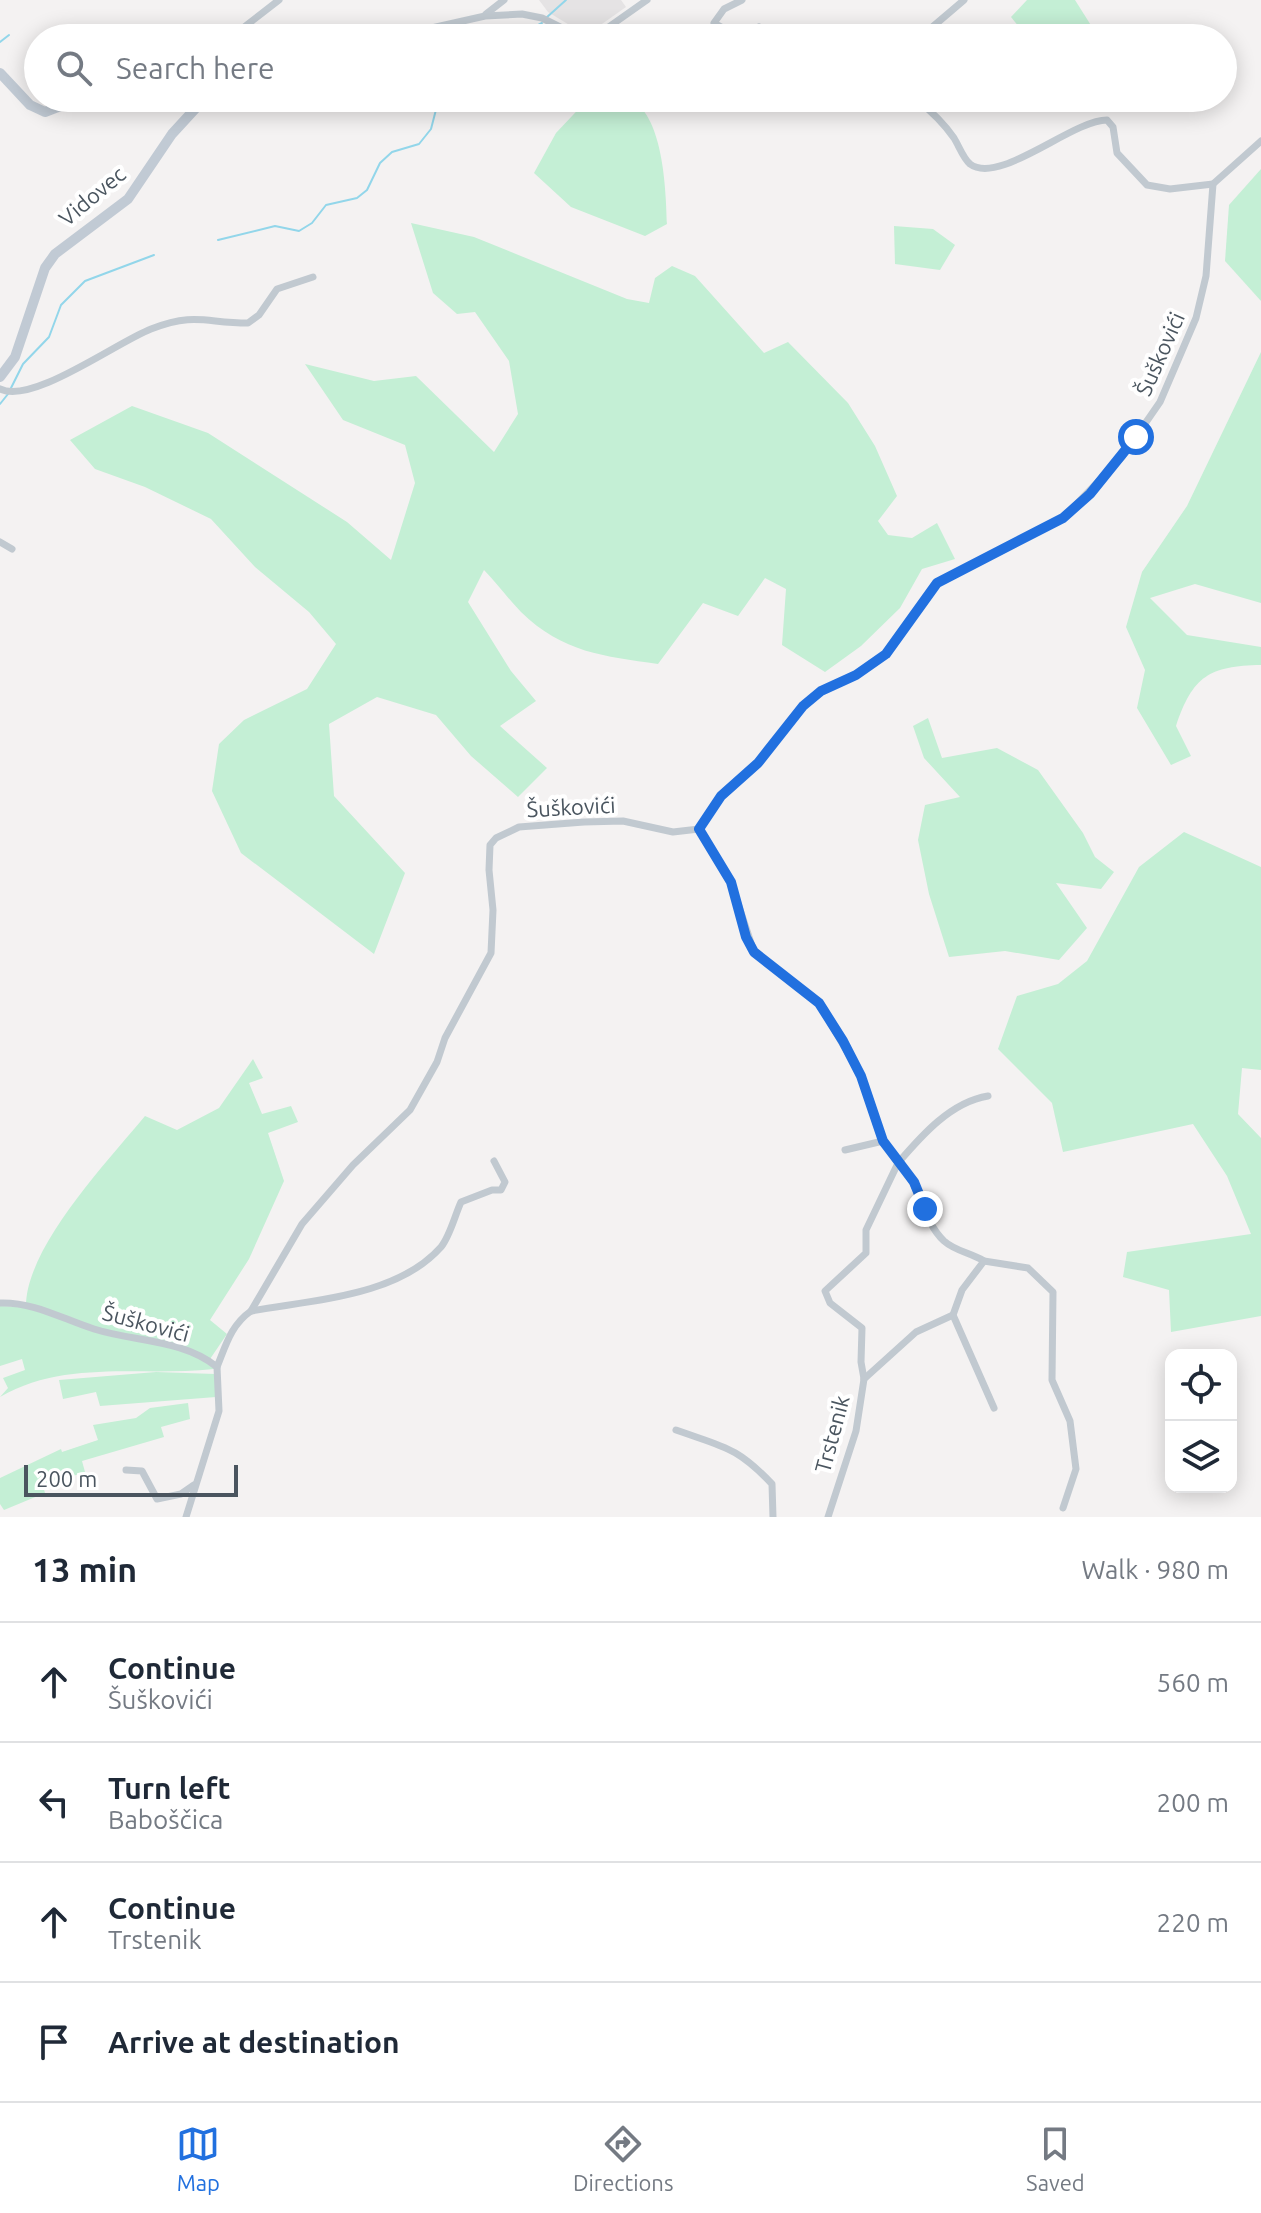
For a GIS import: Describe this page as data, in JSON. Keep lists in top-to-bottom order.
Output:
{
  "streets": {
    "street": ["Vidovec", "Šuškovići", "Trstenik"]
  },
  "scale_bar": "200 m",
  "page": {
    "search": "Search here",
    "scale": "200 m",
    "heading": ["13 min", "Walk · 980 m"],
    "list": [
      ["Continue", "Šuškovići", "560 m"],
      ["Turn left", "Baboščica", "200 m"],
      ["Continue", "Trstenik", "220 m"],
      "Arrive at destination"
    ],
    "nav": ["Map", "Directions", "Saved"]
  }
}
